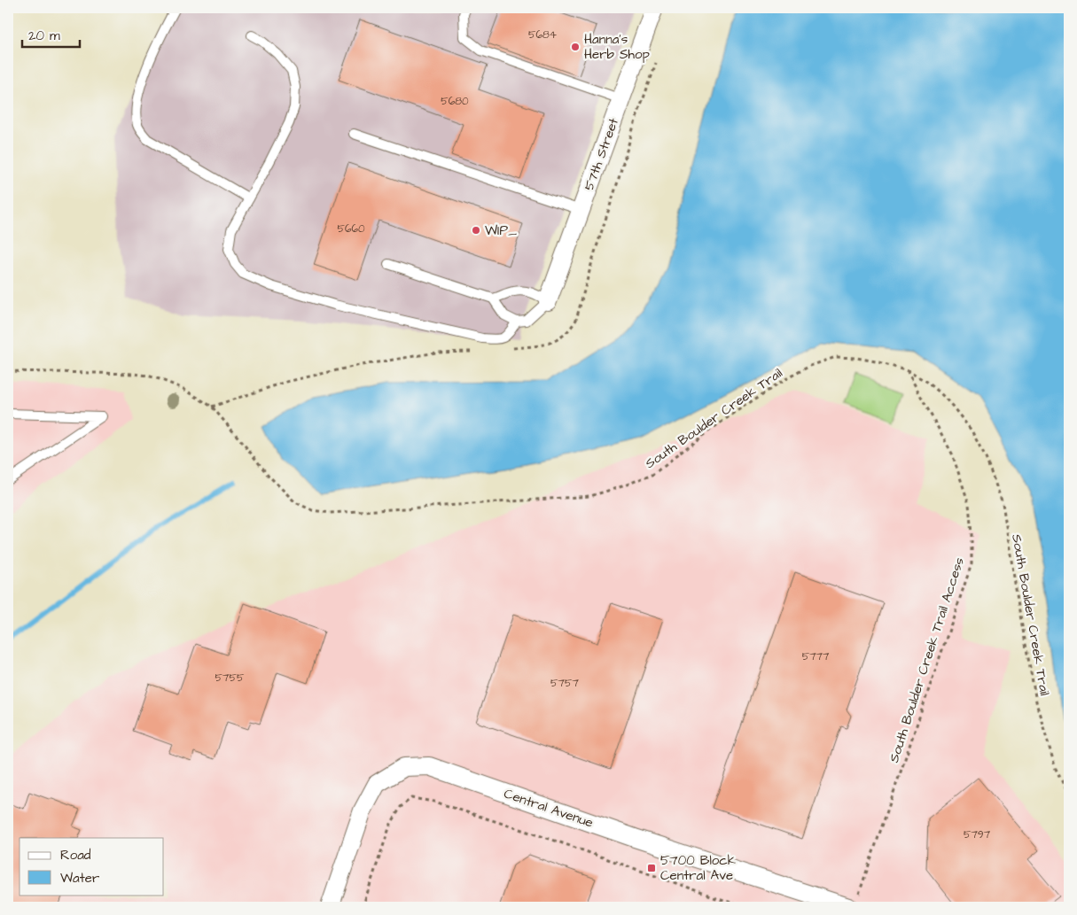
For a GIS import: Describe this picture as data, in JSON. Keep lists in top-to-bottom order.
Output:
{
  "streets": {
    "street": ["57th Street", "Central Avenue"],
    "path": ["South Boulder Creek Trail", "South Boulder Creek Trail Access"]
  },
  "crossings": [
    ["South Boulder Creek Trail", "South Boulder Creek Trail Access"],
    ["South Boulder Creek Trail Access", "Central Avenue"]
  ],
  "places": {
    "other": ["Hanna's Herb Shop", "WIP_"],
    "transit": ["5700 Block Central Ave"]
  },
  "house_numbers": [
    "5684",
    "5680",
    "5660",
    "5777",
    "5755",
    "5757",
    "5797"
  ],
  "legend": ["Road", "Water"],
  "scale_bar": "20 m"
}
